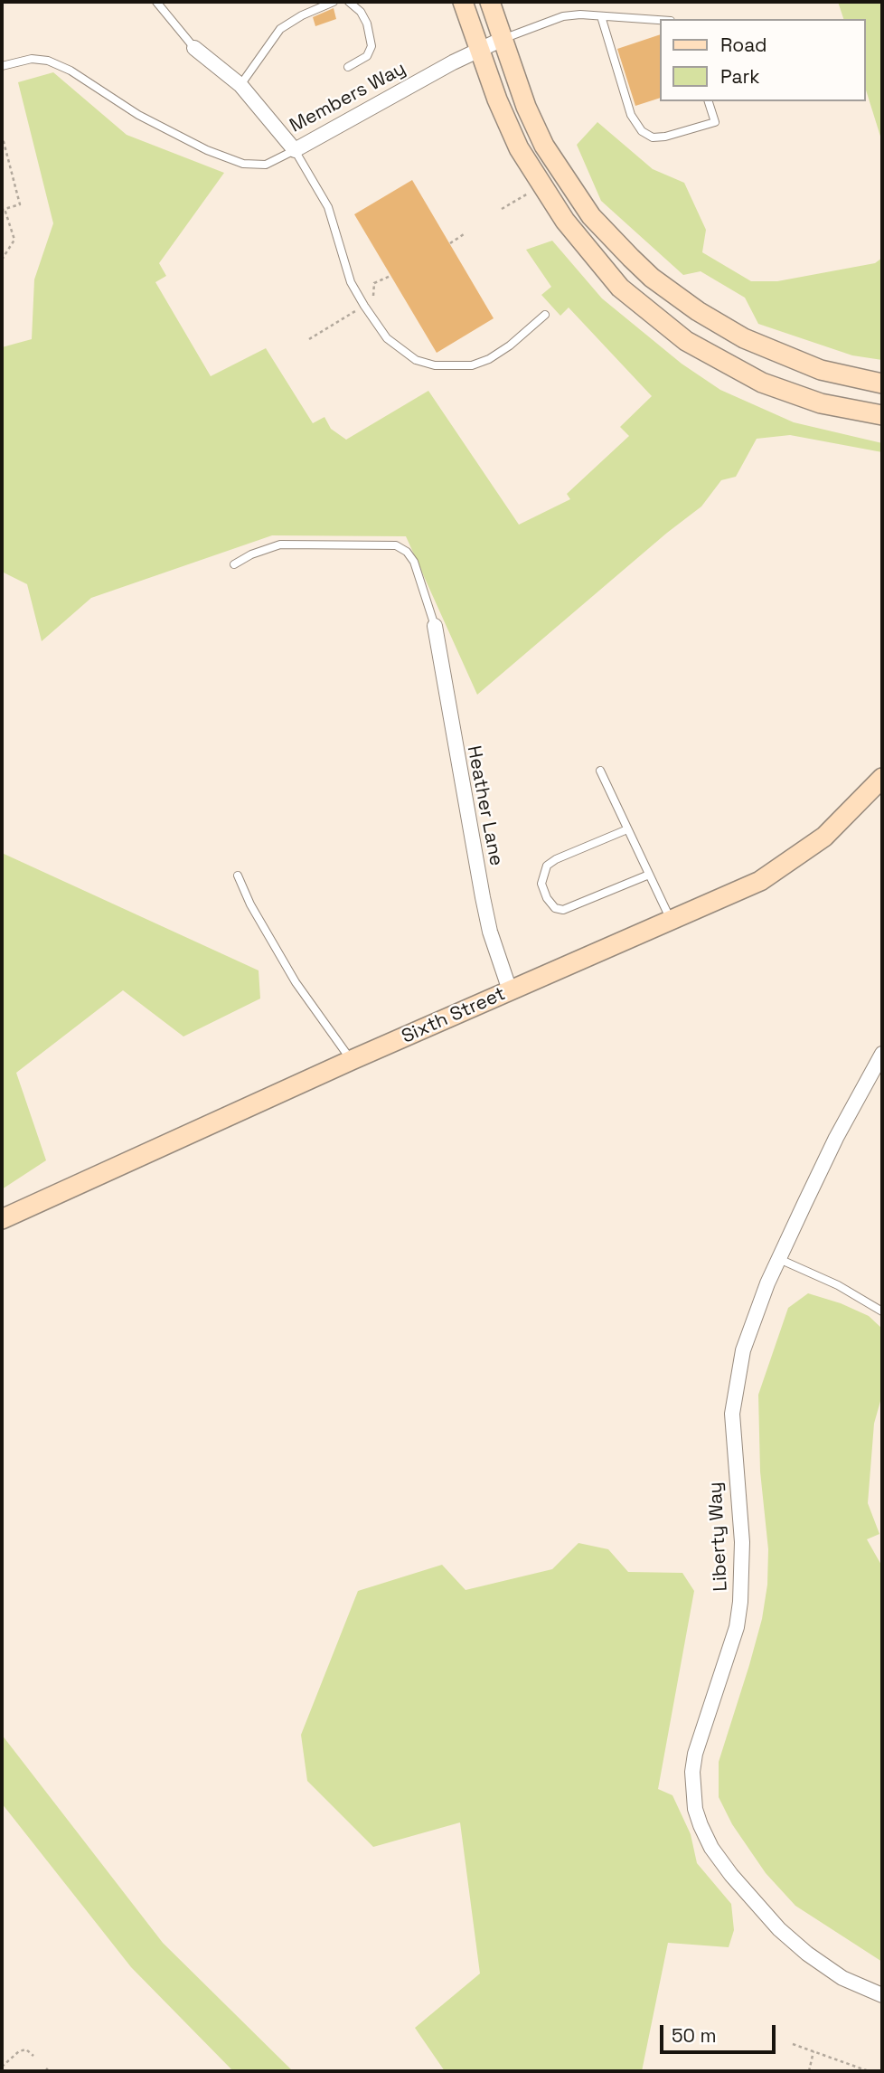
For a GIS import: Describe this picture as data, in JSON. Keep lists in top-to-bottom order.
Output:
{
  "streets": {
    "main road": ["Sixth Street"],
    "street": ["Members Way", "Heather Lane", "Liberty Way"]
  },
  "crossings": [
    ["Heather Lane", "Sixth Street"]
  ],
  "legend": ["Road", "Park"],
  "scale_bar": "50 m"
}
